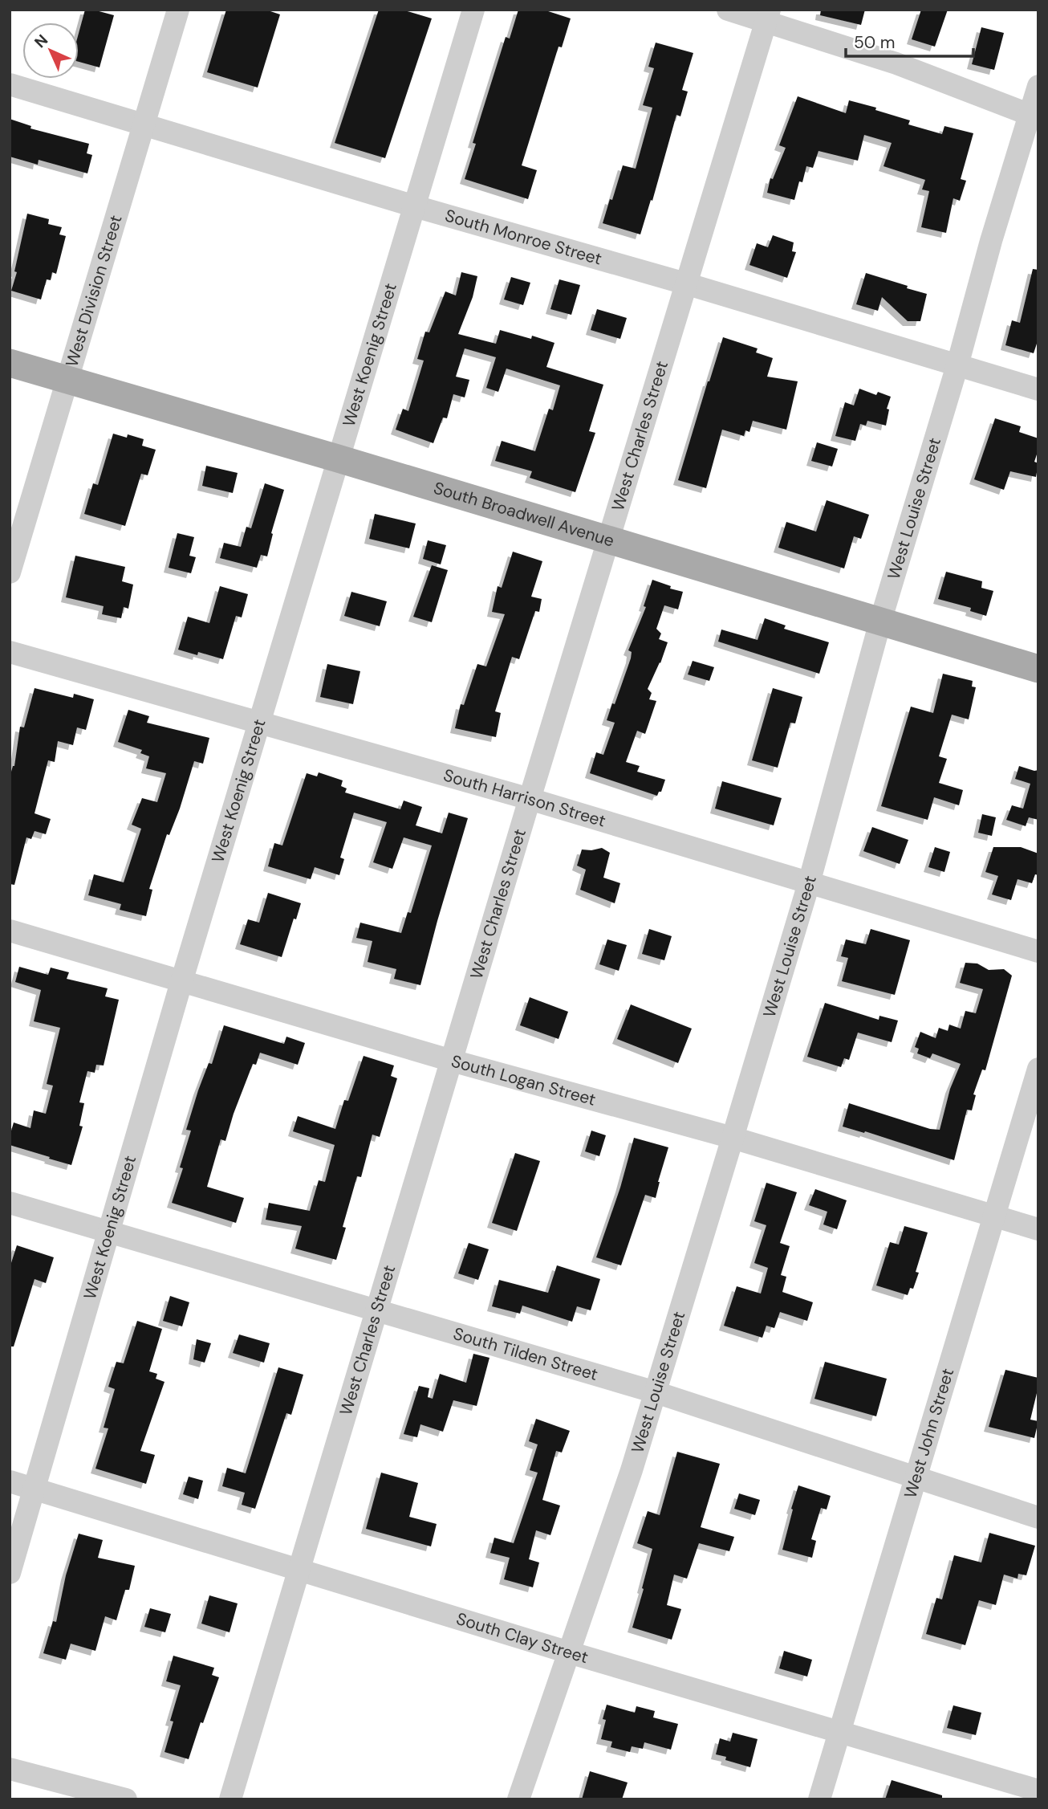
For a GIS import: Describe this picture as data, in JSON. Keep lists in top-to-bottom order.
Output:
{
  "streets": {
    "main road": ["South Broadwell Avenue"],
    "street": [
      "South Monroe Street",
      "West Division Street",
      "West Koenig Street",
      "West Charles Street",
      "West Louise Street",
      "South Harrison Street",
      "South Logan Street",
      "South Tilden Street",
      "West John Street",
      "South Clay Street"
    ]
  },
  "crossings": [
    ["South Monroe Street", "West Division Street"],
    ["South Monroe Street", "West Koenig Street"],
    ["South Monroe Street", "West Charles Street"],
    ["South Monroe Street", "West Louise Street"],
    ["West Division Street", "South Broadwell Avenue"],
    ["West Koenig Street", "South Broadwell Avenue"],
    ["West Koenig Street", "South Harrison Street"],
    ["West Koenig Street", "South Logan Street"],
    ["West Koenig Street", "South Tilden Street"],
    ["West Koenig Street", "South Clay Street"],
    ["West Charles Street", "South Broadwell Avenue"],
    ["West Charles Street", "South Harrison Street"],
    ["West Charles Street", "South Logan Street"],
    ["West Charles Street", "South Tilden Street"],
    ["West Charles Street", "South Clay Street"],
    ["West Louise Street", "South Broadwell Avenue"],
    ["West Louise Street", "South Harrison Street"],
    ["West Louise Street", "South Logan Street"],
    ["West Louise Street", "South Tilden Street"],
    ["West Louise Street", "South Clay Street"],
    ["South Logan Street", "West John Street"],
    ["South Tilden Street", "West John Street"],
    ["West John Street", "South Clay Street"]
  ],
  "scale_bar": "50 m",
  "north": "top left"
}
